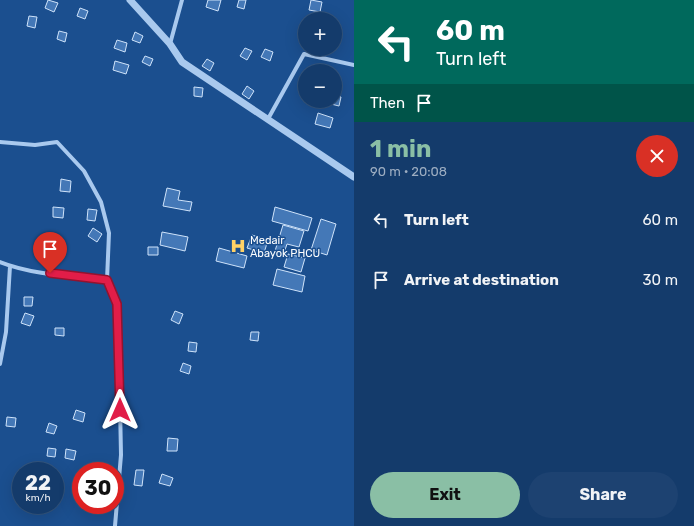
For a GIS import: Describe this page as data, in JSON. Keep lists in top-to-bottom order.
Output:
{
  "places": {
    "hospital": ["Medair Abayok PHCU"]
  },
  "page": {
    "turn": ["60 m", "Turn left"],
    "map_buttons": ["+", "−"],
    "then": "Then",
    "heading": ["1 min", "90 m · 20:08"],
    "list": [
      {
        "name": "Turn left",
        "value": "60 m"
      },
      {
        "name": "Arrive at destination",
        "value": "30 m"
      }
    ],
    "speed": "22 km/h",
    "limit": "30",
    "buttons": ["Exit", "Share"]
  }
}
